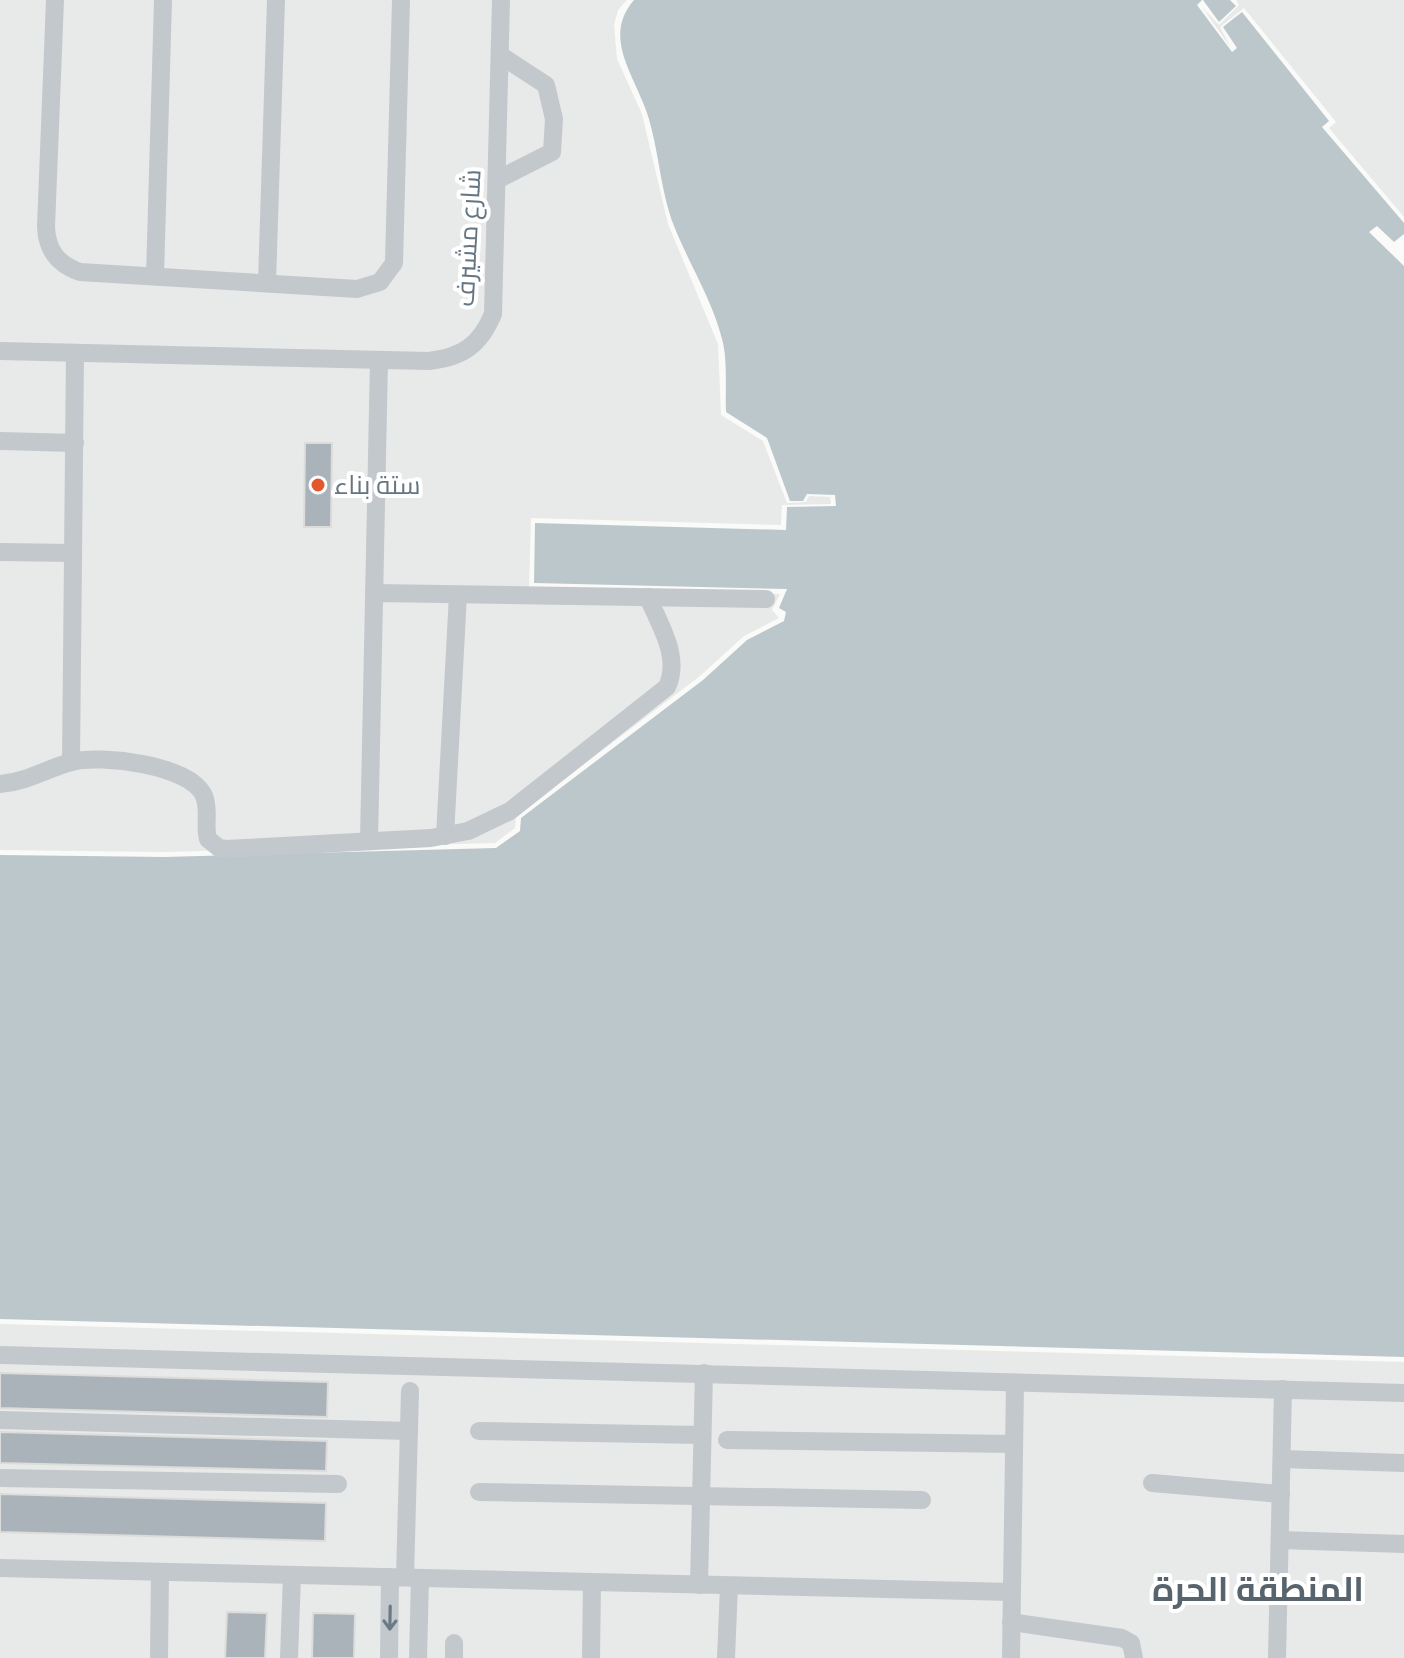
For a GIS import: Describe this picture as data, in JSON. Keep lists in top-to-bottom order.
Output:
{
  "streets": {
    "street": ["شارع مشيرف"]
  },
  "districts": ["المنطقة الحرة"],
  "places": ["ستة بناء"]
}
